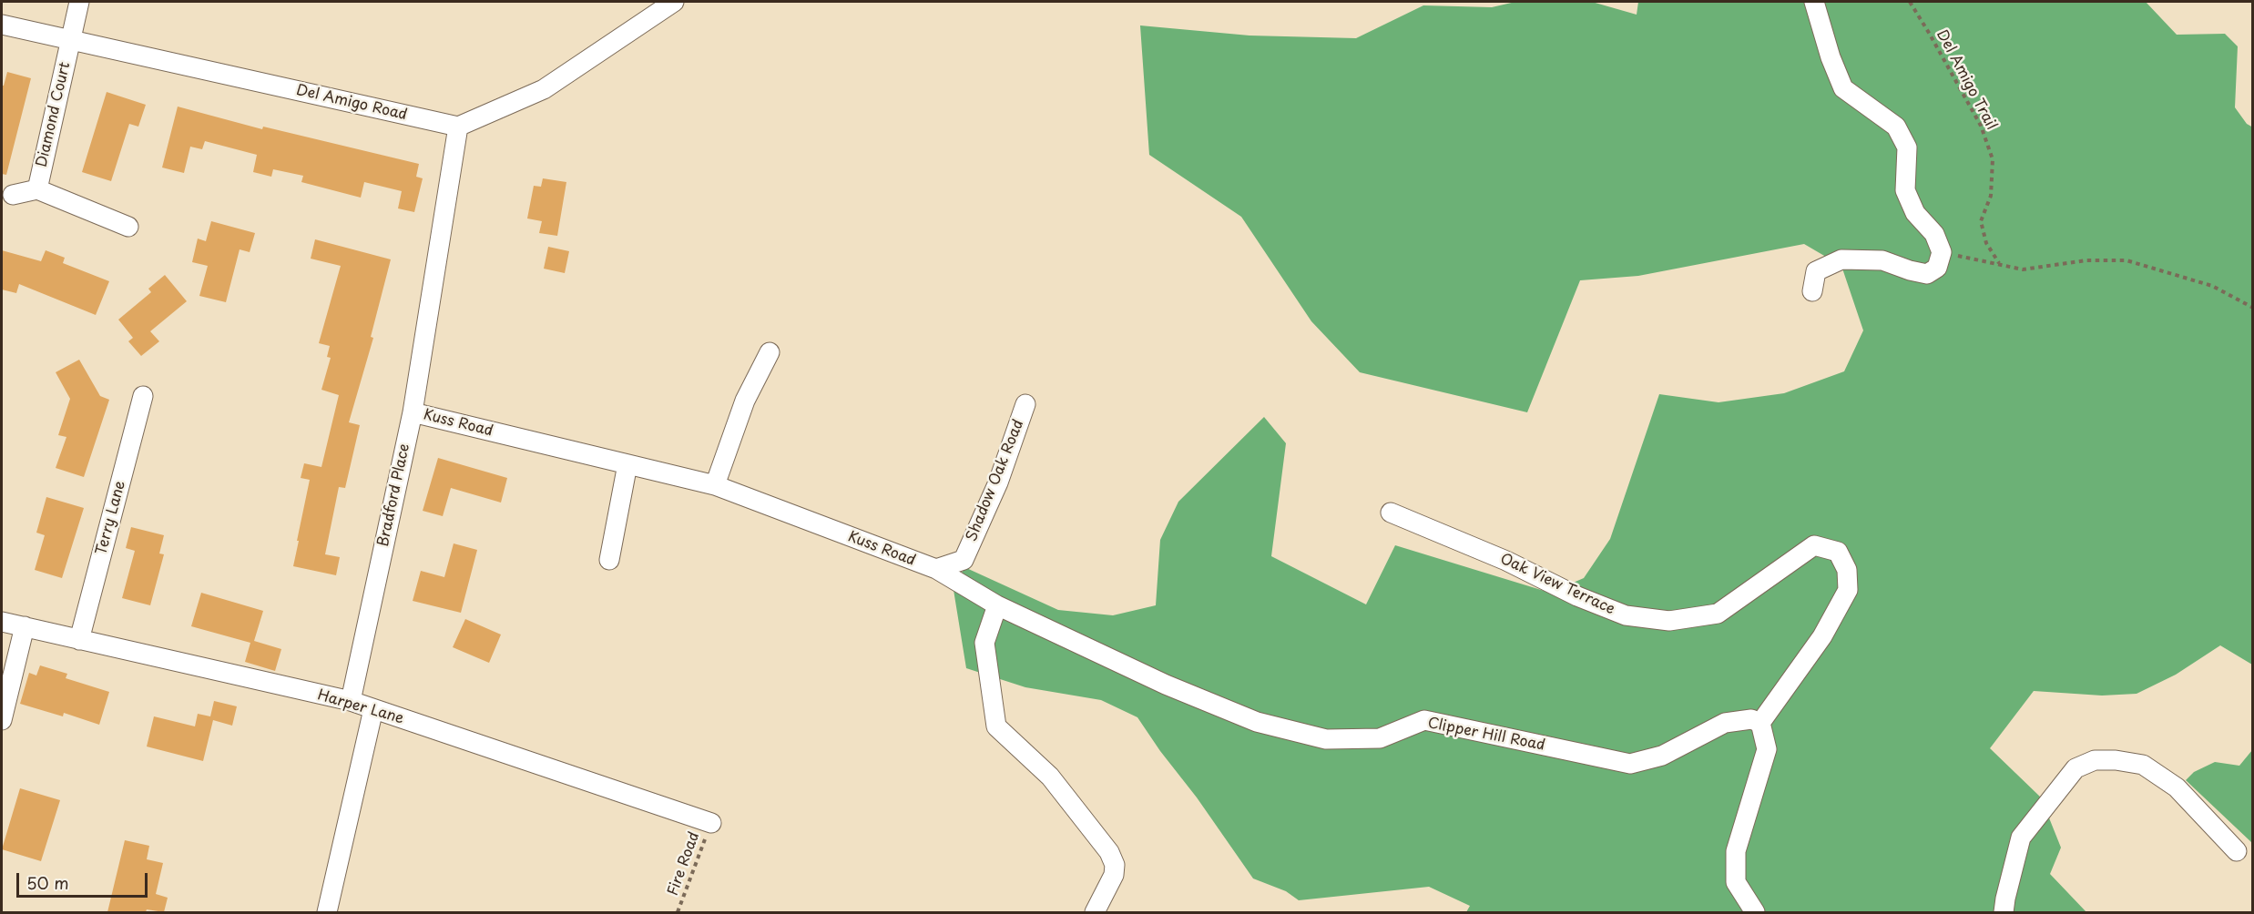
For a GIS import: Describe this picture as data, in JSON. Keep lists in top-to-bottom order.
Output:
{
  "streets": {
    "street": [
      "Del Amigo Road",
      "Diamond Court",
      "Kuss Road",
      "Shadow Oak Road",
      "Bradford Place",
      "Terry Lane",
      "Oak View Terrace",
      "Harper Lane",
      "Clipper Hill Road"
    ],
    "path": ["Del Amigo Trail", "Fire Road"]
  },
  "crossings": [
    ["Del Amigo Road", "Diamond Court"],
    ["Del Amigo Road", "Bradford Place"],
    ["Kuss Road", "Shadow Oak Road"],
    ["Kuss Road", "Bradford Place"],
    ["Kuss Road", "Clipper Hill Road"],
    ["Bradford Place", "Harper Lane"],
    ["Terry Lane", "Harper Lane"],
    ["Oak View Terrace", "Clipper Hill Road"],
    ["Harper Lane", "Fire Road"]
  ],
  "scale_bar": "50 m"
}
